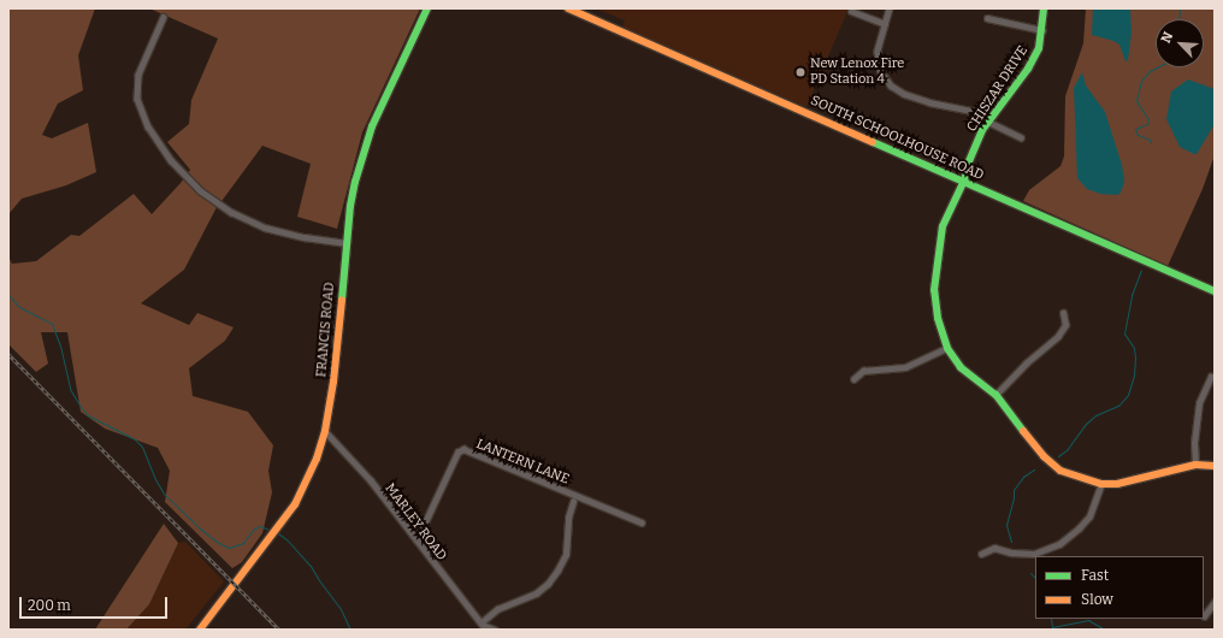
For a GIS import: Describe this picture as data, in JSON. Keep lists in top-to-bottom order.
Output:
{
  "streets": {
    "street": [
      "CHISZAR DRIVE",
      "SOUTH SCHOOLHOUSE ROAD",
      "FRANCIS ROAD",
      "LANTERN LANE",
      "MARLEY ROAD"
    ]
  },
  "crossings": [
    ["CHISZAR DRIVE", "SOUTH SCHOOLHOUSE ROAD"],
    ["FRANCIS ROAD", "MARLEY ROAD"],
    ["LANTERN LANE", "MARLEY ROAD"]
  ],
  "places": ["New Lenox Fire PD Station 4"],
  "legend": ["Fast", "Slow"],
  "scale_bar": "200 m",
  "north": "top left"
}
